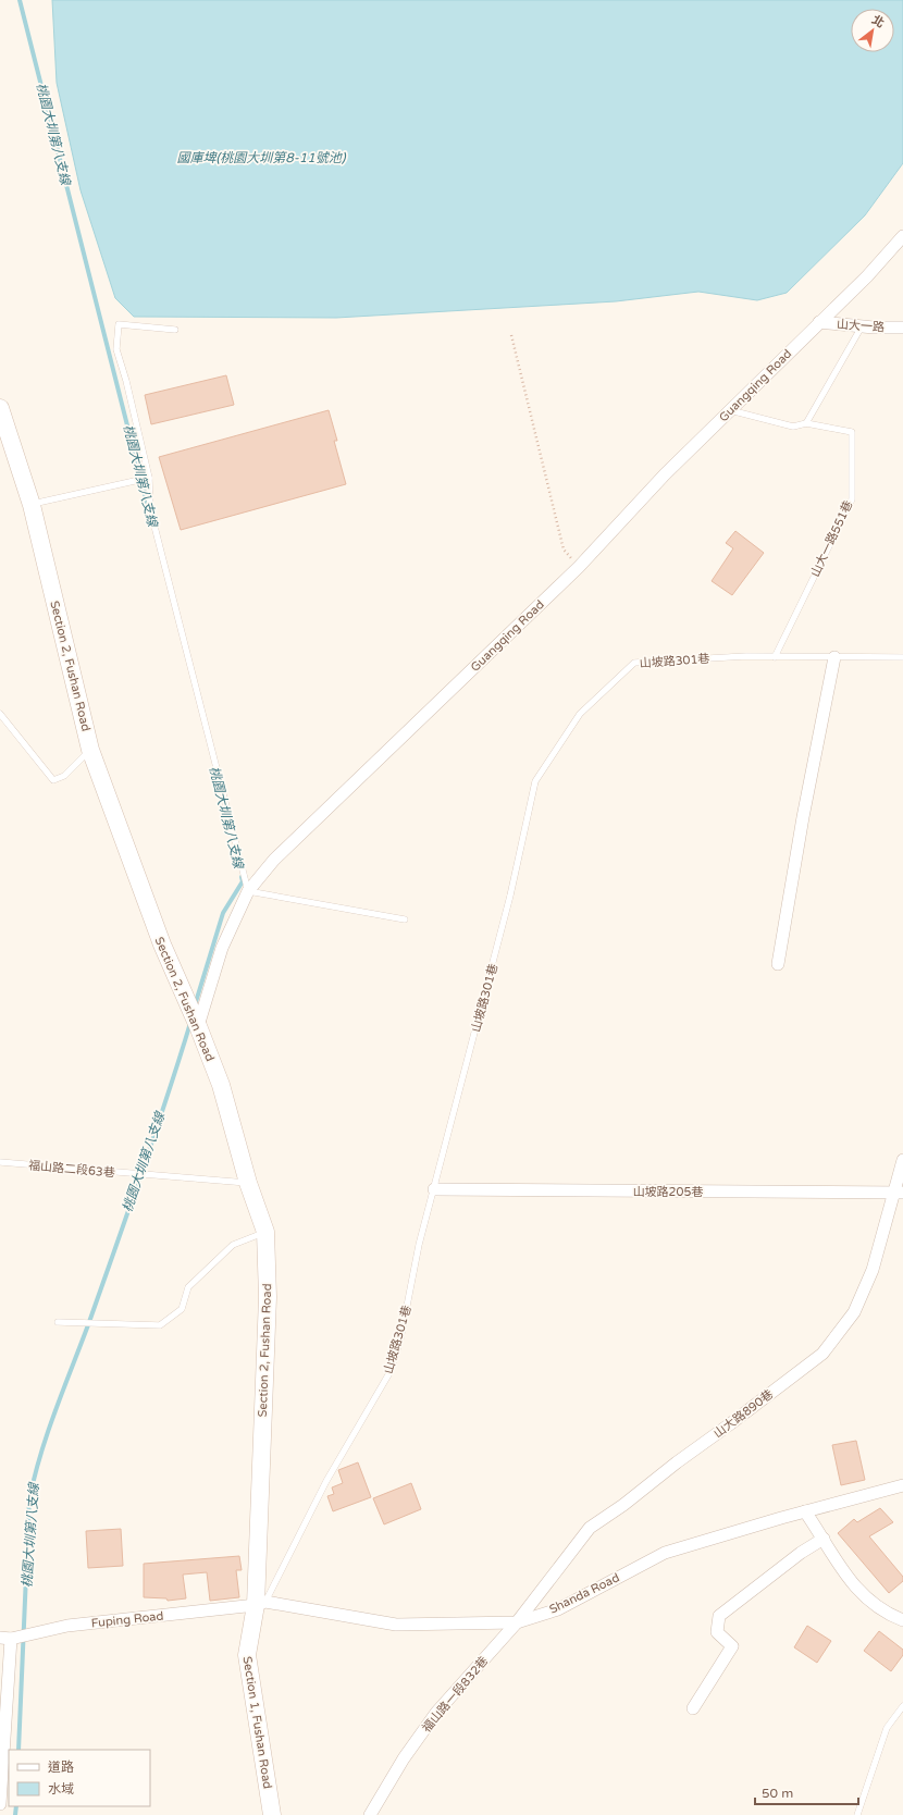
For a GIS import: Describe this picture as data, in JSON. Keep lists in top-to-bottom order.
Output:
{
  "streets": {
    "street": [
      "山大一路",
      "Guangqing Road",
      "Section 2, Fushan Road",
      "山坡路205巷",
      "山大路890巷",
      "Shanda Road",
      "Fuping Road",
      "福山路一段832巷",
      "Section 1, Fushan Road"
    ],
    "lane": ["山大一路551巷", "山坡路301巷", "福山路二段63巷"]
  },
  "crossings": [
    ["山大一路", "Guangqing Road"],
    ["Guangqing Road", "山大一路551巷"],
    ["Guangqing Road", "Section 2, Fushan Road"],
    ["山大一路551巷", "山坡路301巷"],
    ["山坡路301巷", "Section 2, Fushan Road"],
    ["山坡路301巷", "山坡路205巷"],
    ["山坡路301巷", "Shanda Road"],
    ["山坡路301巷", "Fuping Road"],
    ["山坡路301巷", "Section 1, Fushan Road"],
    ["Section 2, Fushan Road", "福山路二段63巷"],
    ["Section 2, Fushan Road", "Shanda Road"],
    ["Section 2, Fushan Road", "Fuping Road"],
    ["Section 2, Fushan Road", "Section 1, Fushan Road"],
    ["山坡路205巷", "山大路890巷"],
    ["山大路890巷", "Shanda Road"],
    ["山大路890巷", "福山路一段832巷"],
    ["Shanda Road", "Fuping Road"],
    ["Shanda Road", "福山路一段832巷"],
    ["Shanda Road", "Section 1, Fushan Road"],
    ["Fuping Road", "Section 1, Fushan Road"]
  ],
  "water": ["桃園大圳第八支線", "國庫埤(桃園大圳第8-11號池)"],
  "legend": ["道路", "水域"],
  "scale_bar": "50 m",
  "north": "top right"
}
